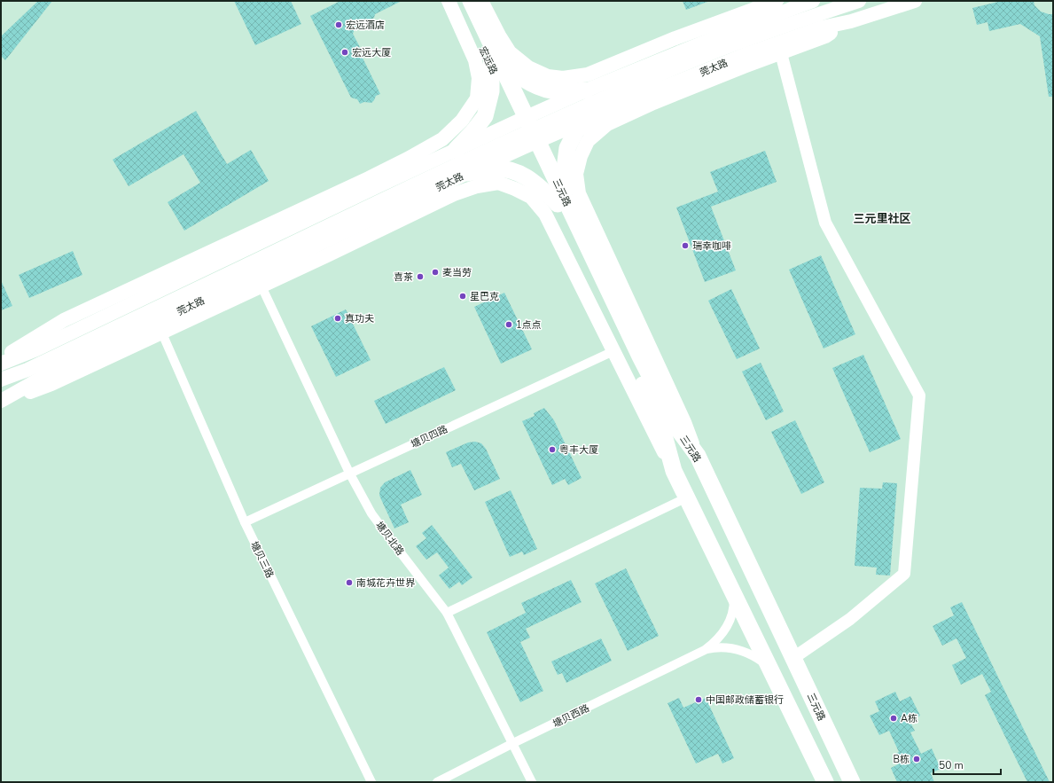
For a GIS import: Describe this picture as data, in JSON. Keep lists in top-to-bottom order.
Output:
{
  "streets": {
    "highway": ["宏远路", "三元路"],
    "main road": ["莞太路"],
    "street": [
      "塘贝四路",
      "塘贝北路",
      "塘贝三路",
      "塘贝西路"
    ]
  },
  "crossings": [
    ["宏远路", "三元路"],
    ["莞太路", "三元路"],
    ["塘贝四路", "塘贝北路"],
    ["塘贝四路", "塘贝三路"],
    ["塘贝北路", "塘贝西路"]
  ],
  "districts": ["三元里社区"],
  "places": [
    "宏远酒店",
    "宏远大厦",
    "瑞幸咖啡",
    "麦当劳",
    "喜茶",
    "星巴克",
    "真功夫",
    "1点点",
    "粤丰大厦",
    "南城花卉世界",
    "中国邮政储蓄银行",
    "A栋",
    "B栋"
  ],
  "scale_bar": "50 m"
}
